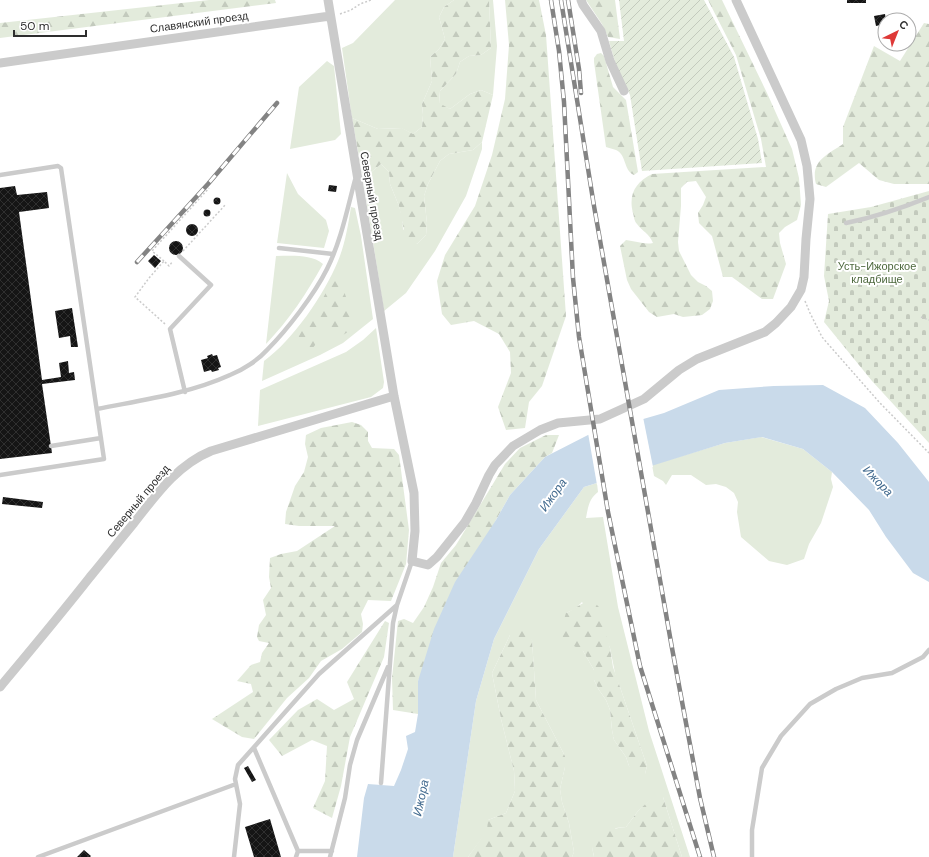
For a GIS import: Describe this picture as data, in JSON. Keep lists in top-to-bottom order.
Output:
{
  "streets": {
    "street": ["Славянский проезд", "Северный проезд"]
  },
  "crossings": [
    ["Славянский проезд", "Северный проезд"]
  ],
  "water": ["Ижора"],
  "parks": ["Усть-Ижорское кладбище"],
  "scale_bar": "50 m",
  "north": "top right"
}
